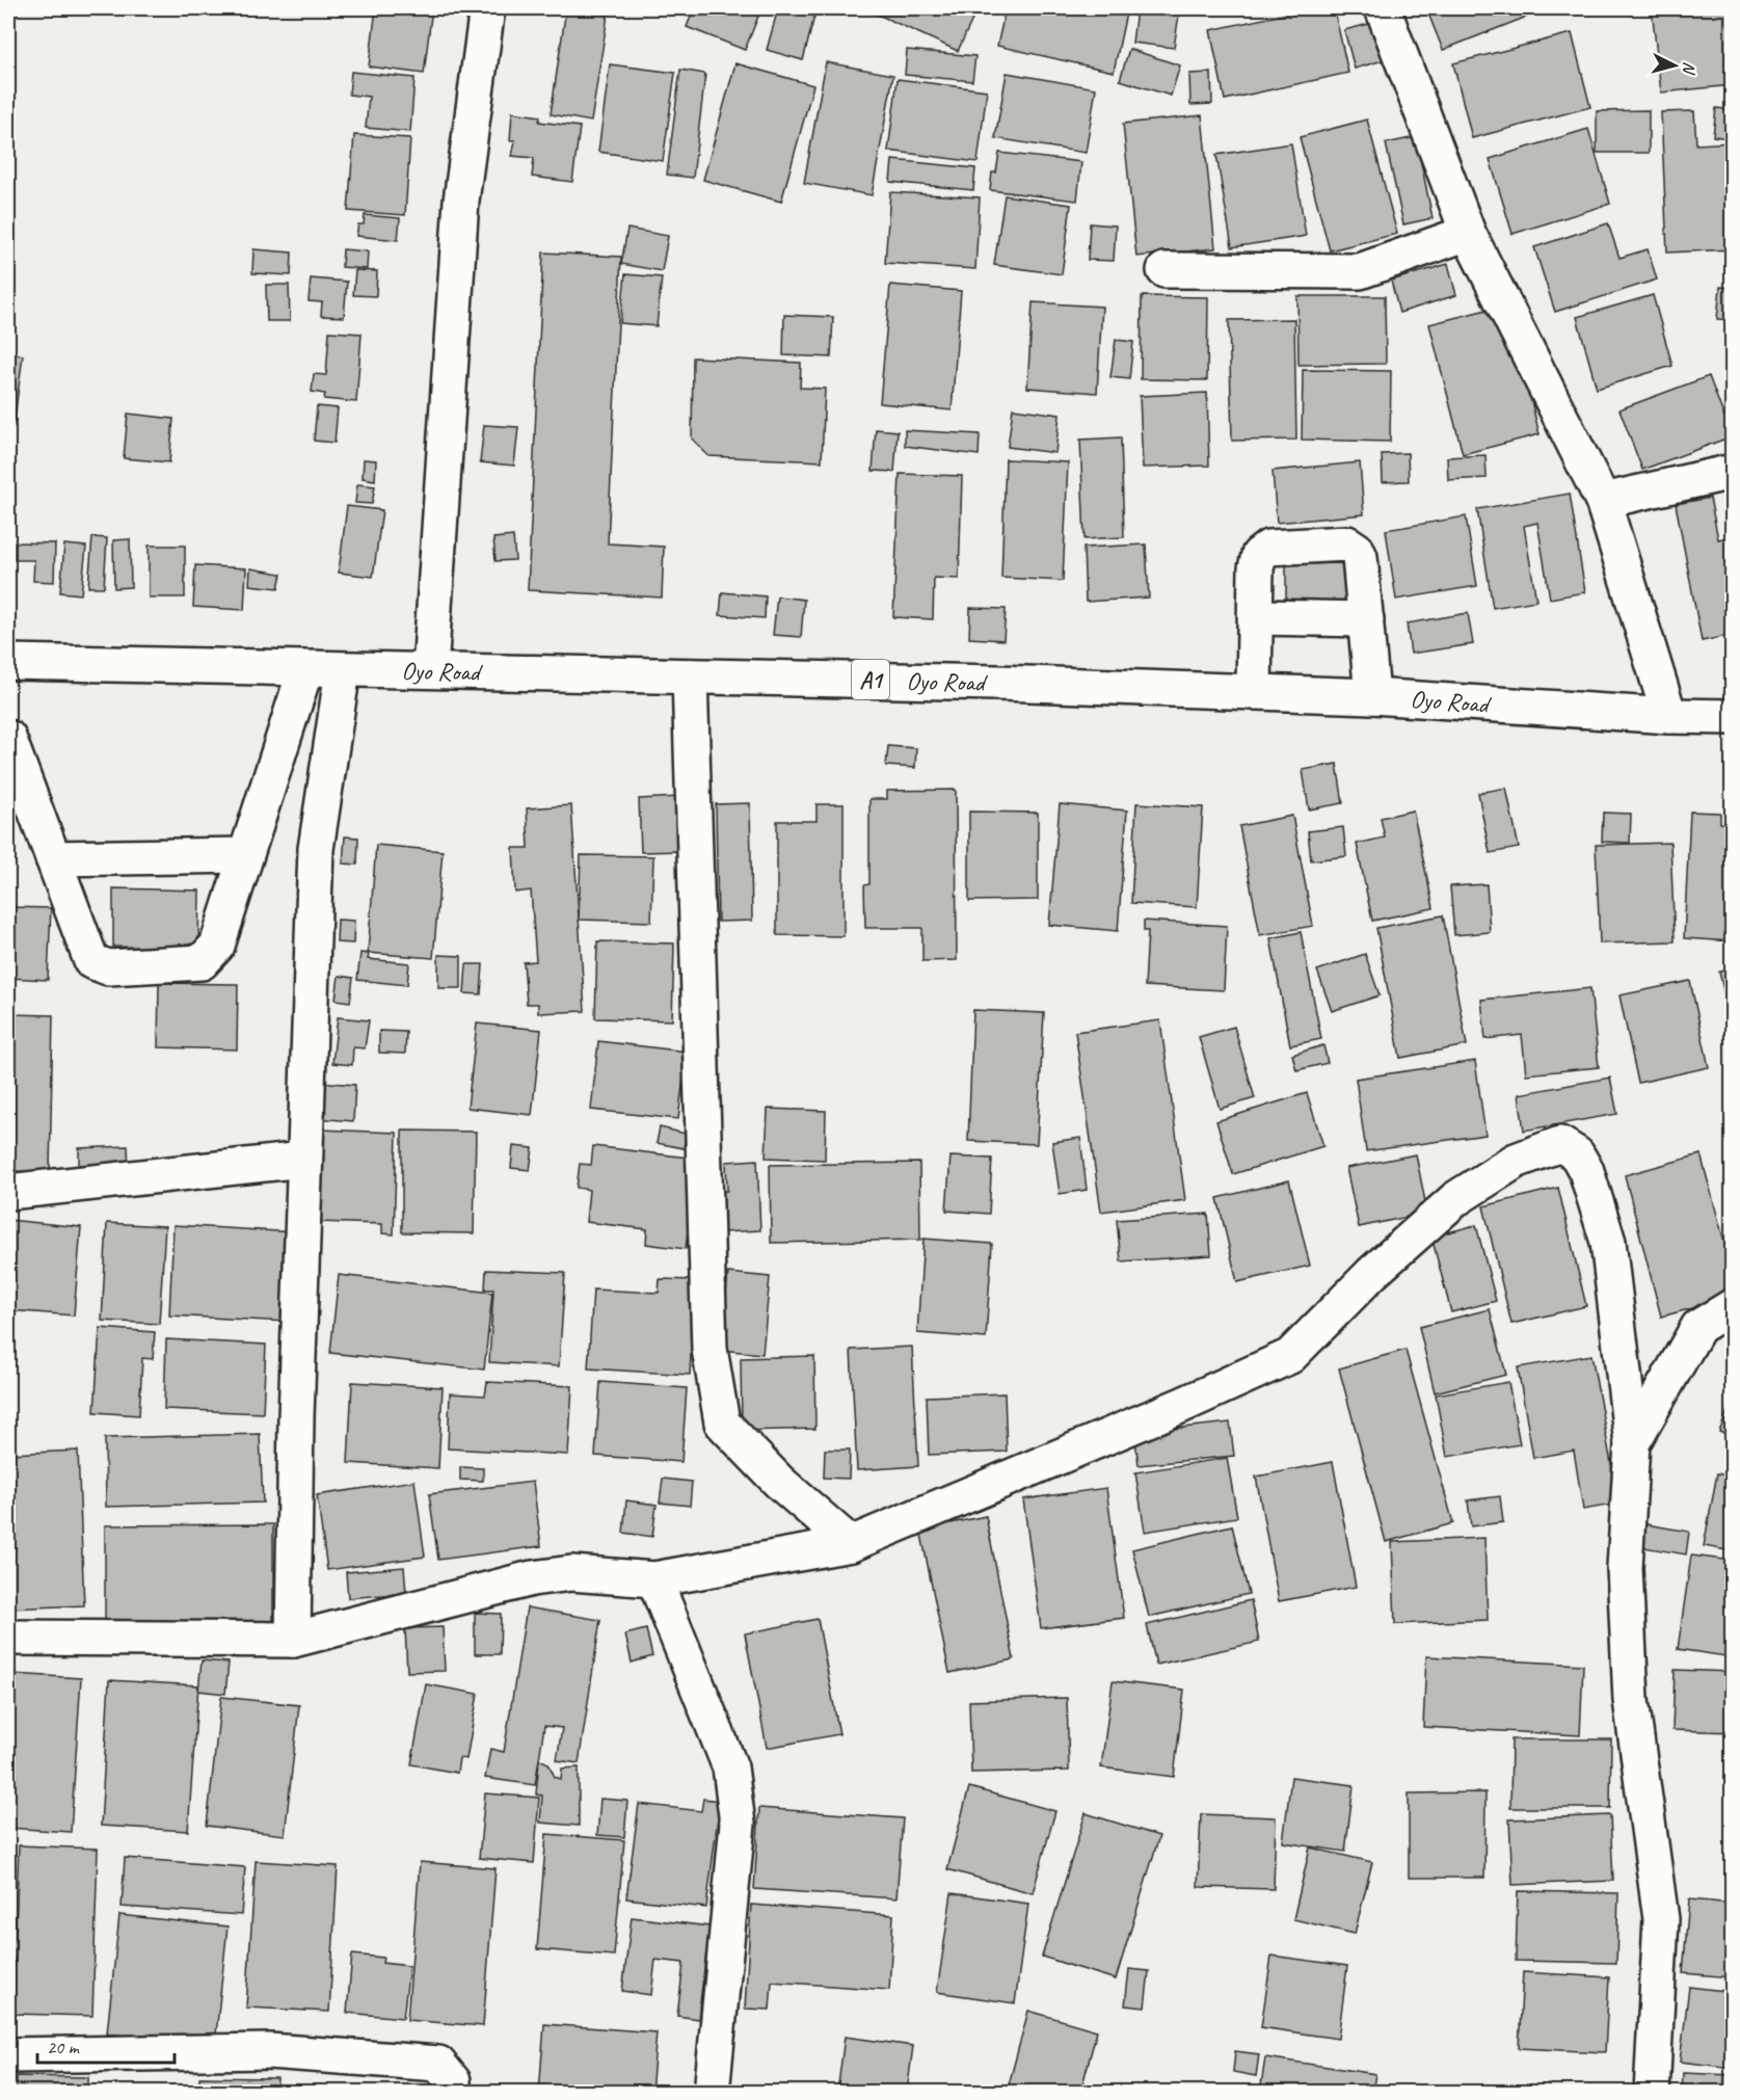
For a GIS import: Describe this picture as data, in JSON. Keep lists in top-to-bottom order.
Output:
{
  "streets": {
    "main road": ["Oyo Road", "A1"]
  },
  "scale_bar": "20 m",
  "north": "right"
}
